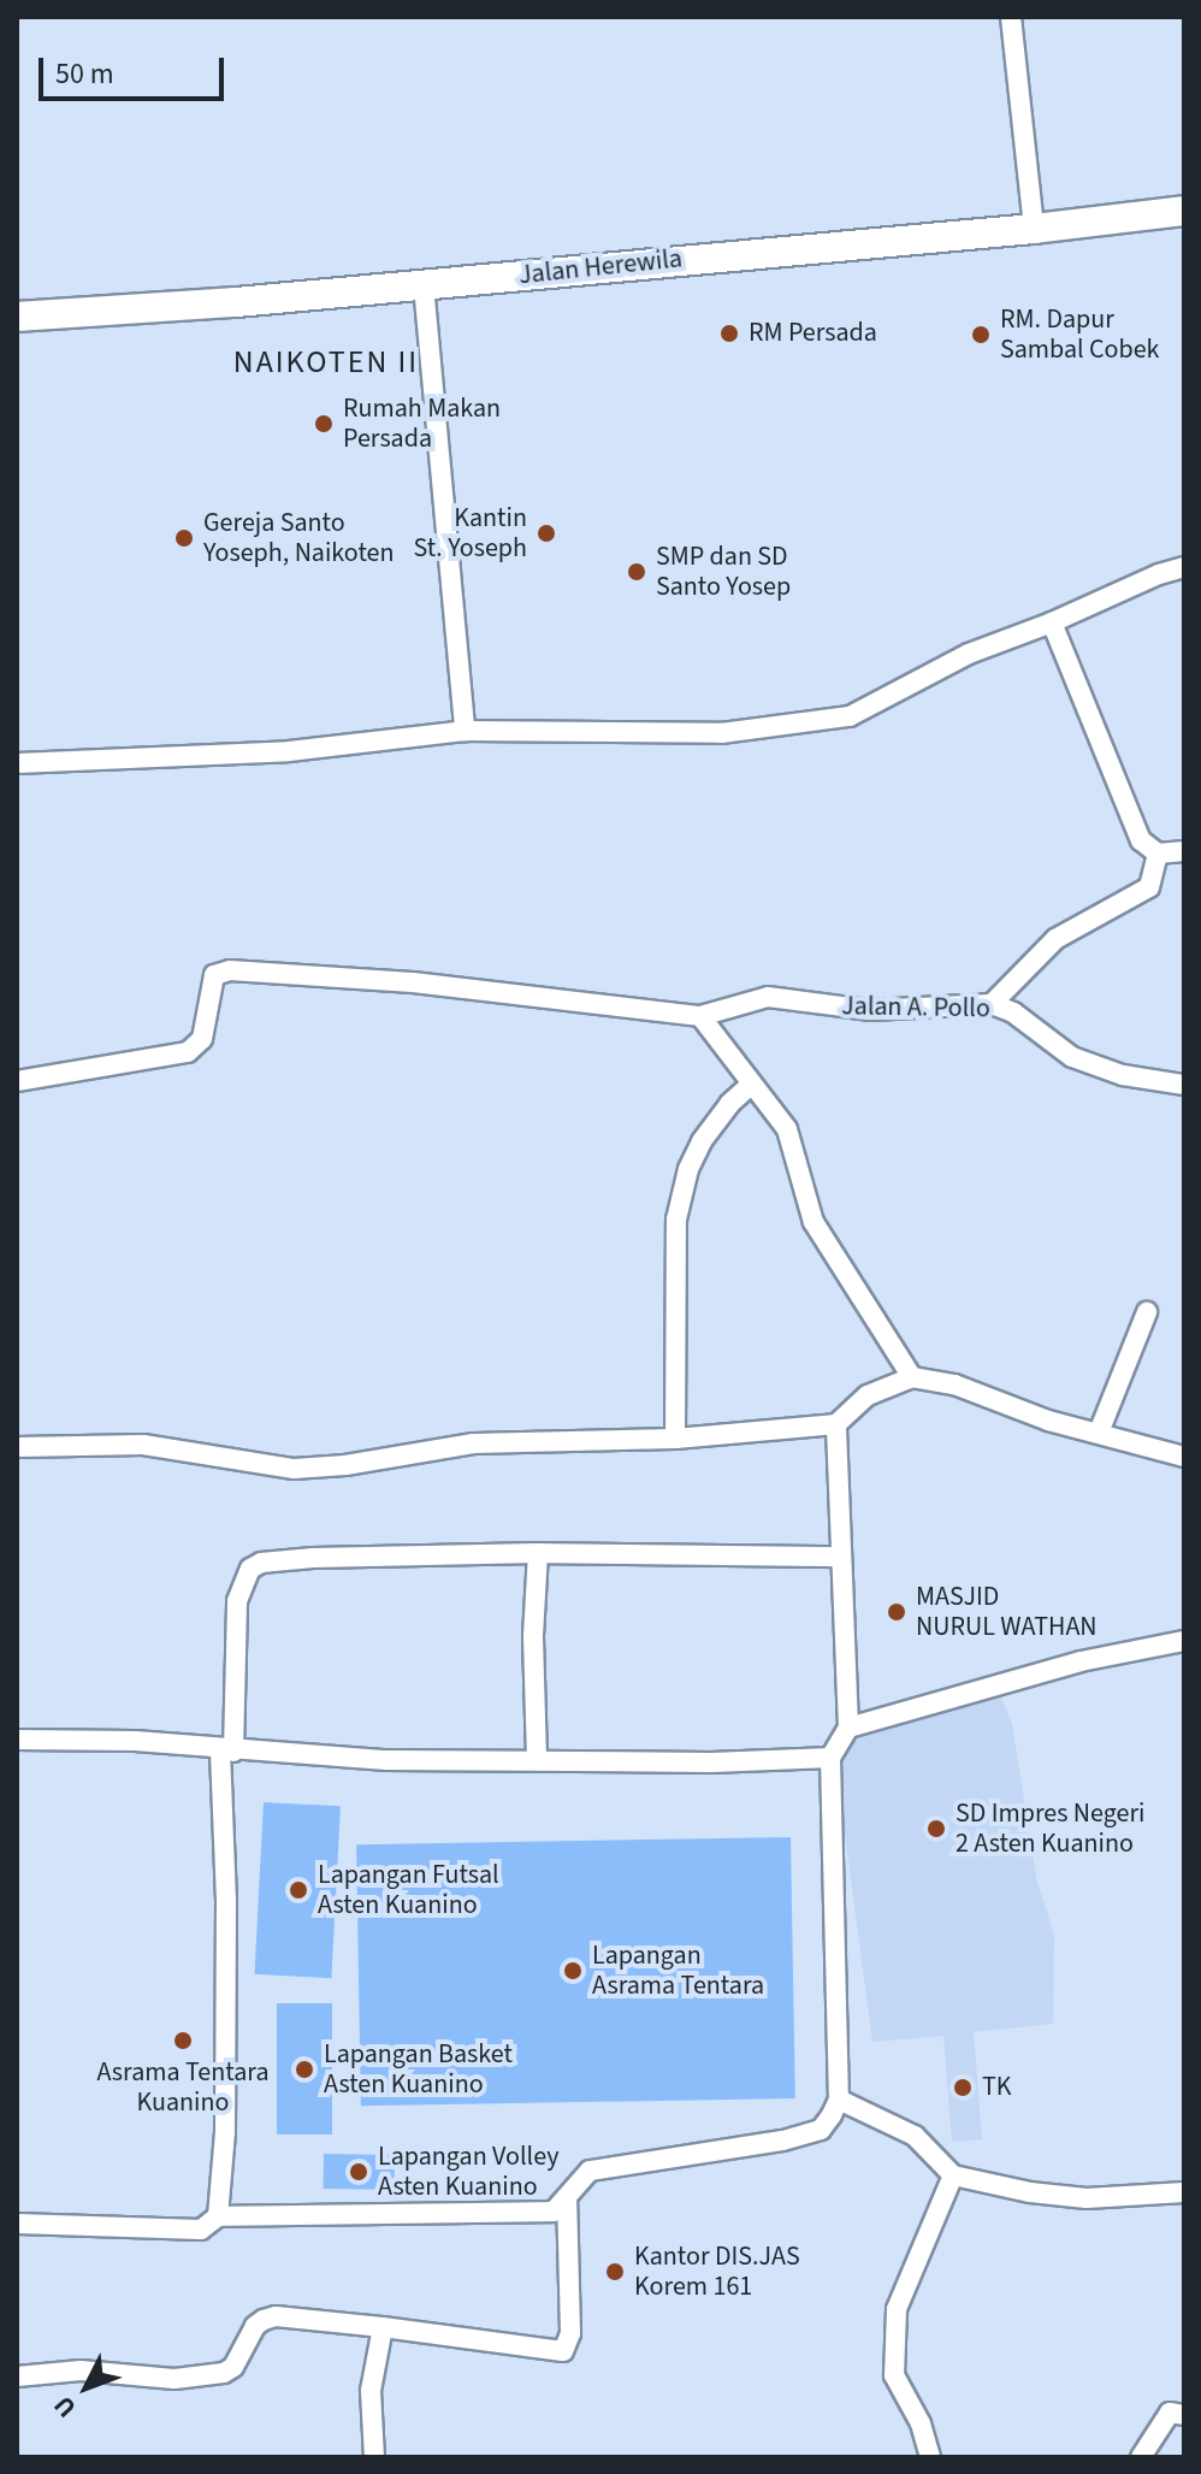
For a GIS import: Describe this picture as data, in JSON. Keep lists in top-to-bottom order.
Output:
{
  "streets": {
    "main road": ["Jalan Herewila"],
    "street": ["Jalan A. Pollo"]
  },
  "districts": ["NAIKOTEN II"],
  "places": [
    "RM Persada",
    "RM. Dapur Sambal Cobek",
    "Rumah Makan Persada",
    "Kantin St. Yoseph",
    "Gereja Santo Yoseph, Naikoten",
    "SMP dan SD Santo Yosep",
    "MASJID NURUL WATHAN",
    "SD Impres Negeri 2 Asten Kuanino",
    "Lapangan Futsal Asten Kuanino",
    "Lapangan Asrama Tentara",
    "Asrama Tentara Kuanino",
    "Lapangan Basket Asten Kuanino",
    "TK",
    "Lapangan Volley Asten Kuanino",
    "Kantor DIS.JAS Korem 161"
  ],
  "scale_bar": "50 m",
  "north": "bottom left"
}
